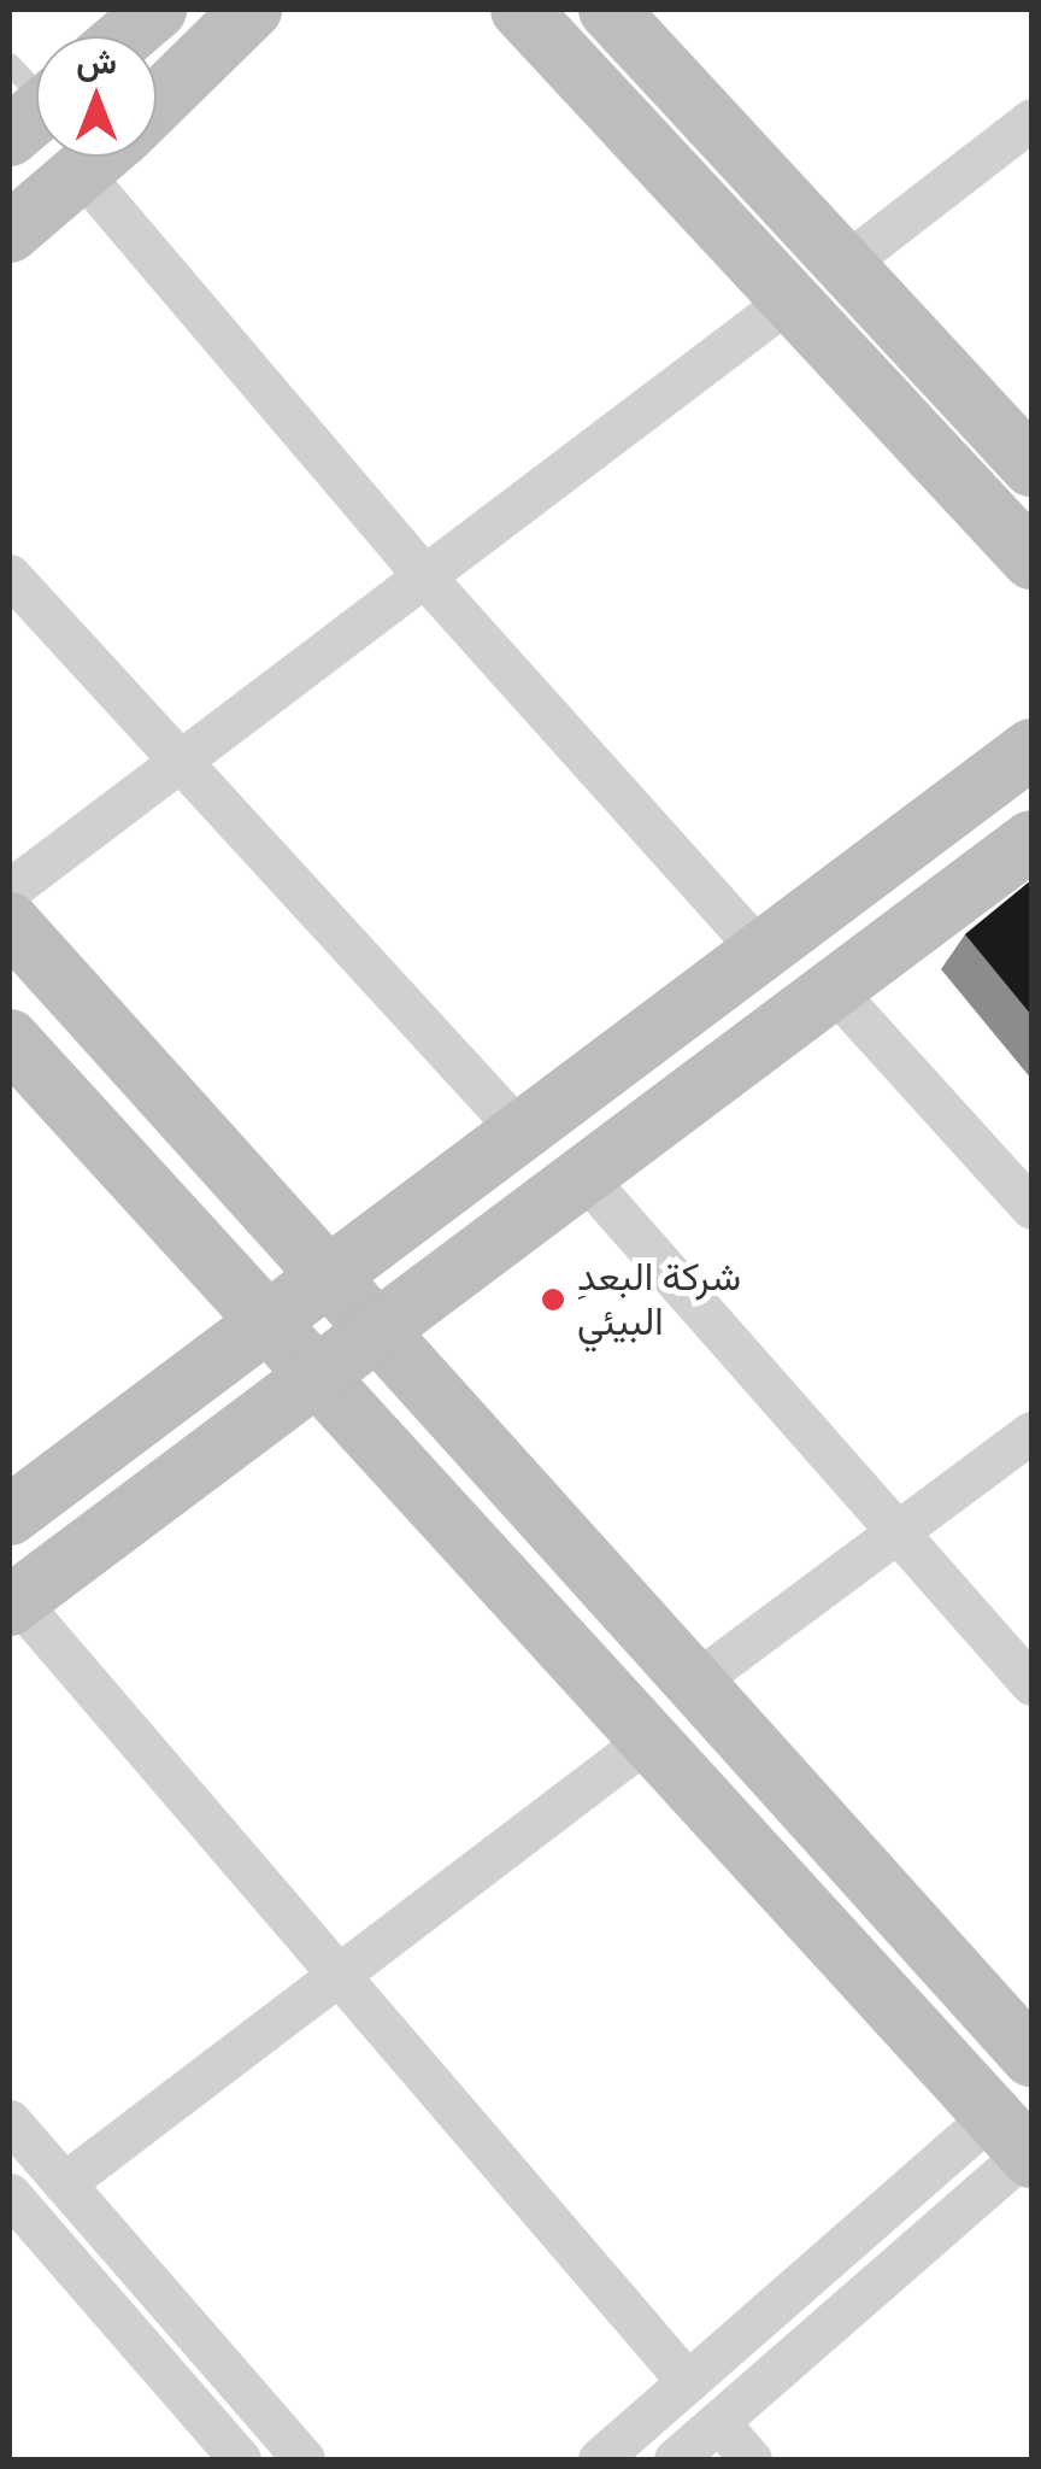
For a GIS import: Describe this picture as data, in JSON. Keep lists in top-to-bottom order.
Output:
{
  "places": ["ِشركة البعد البيئي"],
  "north": "top"
}
